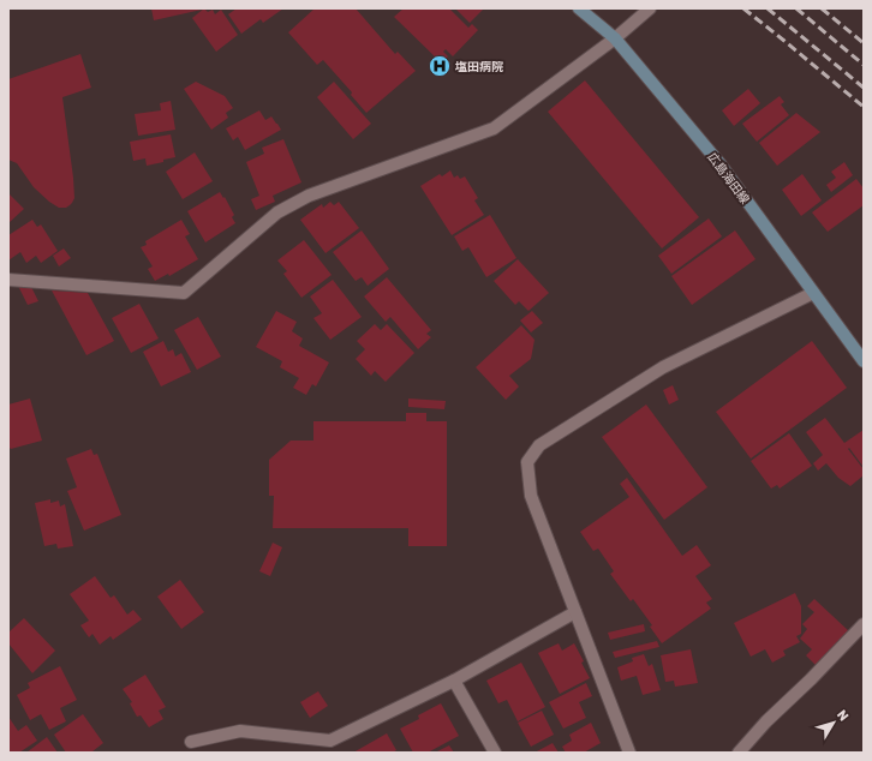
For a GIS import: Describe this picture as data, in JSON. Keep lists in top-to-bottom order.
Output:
{
  "streets": {
    "main road": ["広島海田線"]
  },
  "places": {
    "hospital": ["塩田病院"]
  },
  "north": "top right"
}
